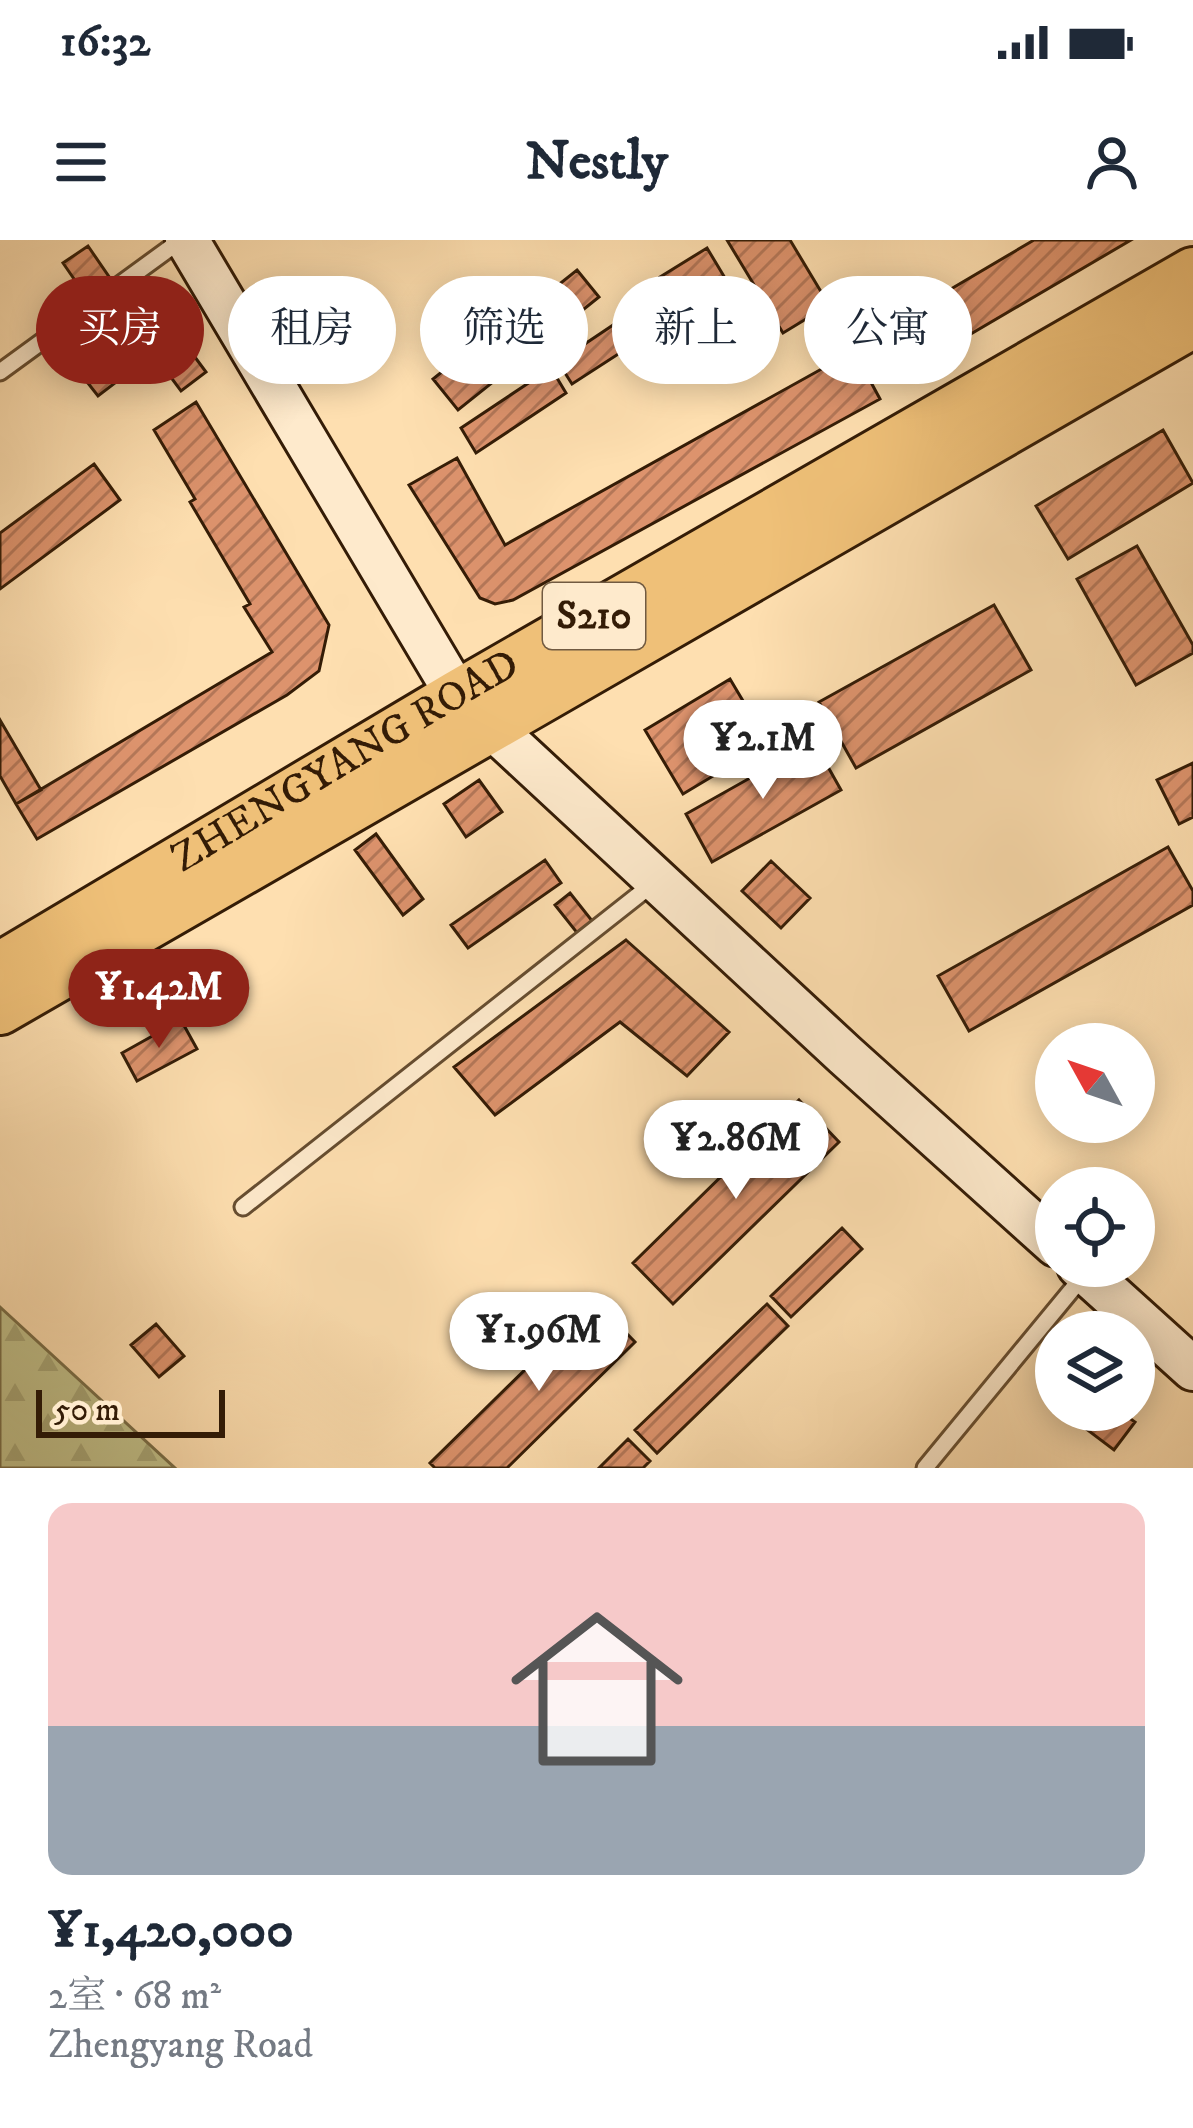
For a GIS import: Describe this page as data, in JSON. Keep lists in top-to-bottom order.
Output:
{
  "streets": {
    "main road": ["S210", "ZHENGYANG ROAD"]
  },
  "scale_bar": "50 m",
  "north": "top left",
  "page": {
    "status": "16:32",
    "header": "Nestly",
    "chip": [
      "买房",
      "租房",
      "筛选",
      "新上",
      "公寓"
    ],
    "price": [
      "¥2.1M",
      "¥1.42M",
      "¥2.86M",
      "¥1.96M"
    ],
    "scale": "50 m",
    "list": [
      {
        "name": "¥1,420,000",
        "note": "2室 · 68 m² · Zhengyang Road"
      }
    ]
  }
}
